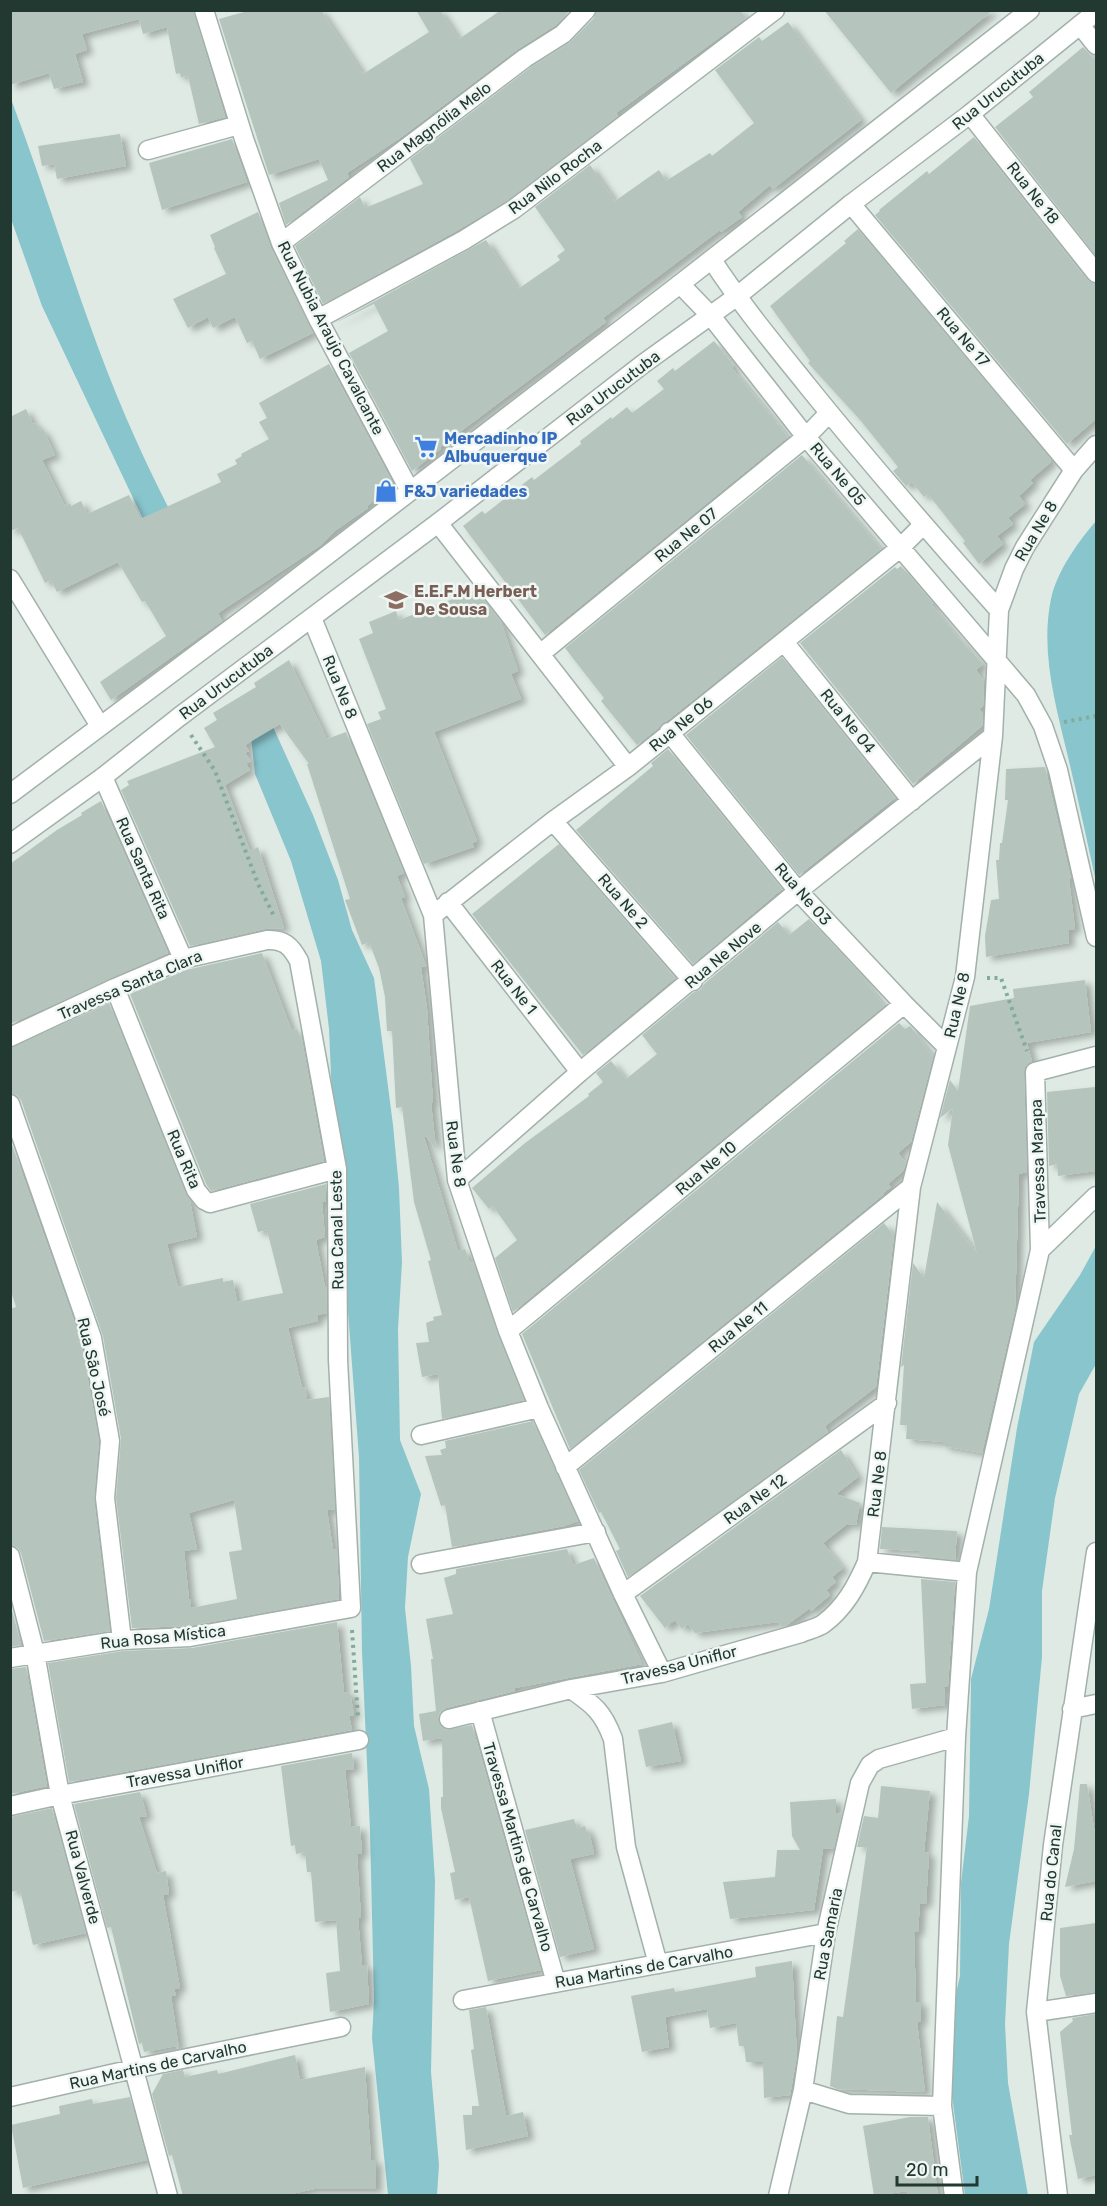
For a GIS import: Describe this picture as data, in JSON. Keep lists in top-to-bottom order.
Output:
{
  "streets": {
    "street": [
      "Rua Urucutuba",
      "Rua Magnólia Melo",
      "Rua Nilo Rocha",
      "Rua Ne 18",
      "Rua Ne 17",
      "Rua Nubia Araujo Cavalcante",
      "Rua Ne 05",
      "Rua Ne 8",
      "Rua Ne 07",
      "Rua Ne 04",
      "Rua Ne 06",
      "Rua Santa Rita",
      "Rua Ne 03",
      "Rua Ne 2",
      "Rua Ne Nove",
      "Travessa Santa Clara",
      "Rua Ne 1",
      "Rua Rita",
      "Travessa Marapa",
      "Rua Ne 10",
      "Rua Canal Leste",
      "Rua Ne 11",
      "Rua São José",
      "Rua Ne 12",
      "Rua Rosa Mística",
      "Travessa Uniflor",
      "Travessa Martins de Carvalho",
      "Rua do Canal",
      "Rua Valverde",
      "Rua Samaria",
      "Rua Martins de Carvalho"
    ]
  },
  "crossings": [
    ["Rua Urucutuba", "Rua Ne 18"],
    ["Rua Urucutuba", "Rua Ne 17"],
    ["Rua Urucutuba", "Rua Ne 05"],
    ["Rua Urucutuba", "Rua Ne 8"],
    ["Rua Urucutuba", "Rua Santa Rita"],
    ["Rua Magnólia Melo", "Rua Nubia Araujo Cavalcante"],
    ["Rua Nilo Rocha", "Rua Nubia Araujo Cavalcante"],
    ["Rua Ne 17", "Rua Ne 8"],
    ["Rua Ne 05", "Rua Ne 8"],
    ["Rua Ne 05", "Rua Ne 07"],
    ["Rua Ne 05", "Rua Ne 06"],
    ["Rua Ne 8", "Rua Ne 06"],
    ["Rua Ne 8", "Rua Ne 03"],
    ["Rua Ne 8", "Rua Ne Nove"],
    ["Rua Ne 8", "Rua Ne 10"],
    ["Rua Ne 8", "Rua Ne 11"],
    ["Rua Ne 8", "Rua Ne 12"],
    ["Rua Ne 8", "Travessa Uniflor"],
    ["Rua Ne 04", "Rua Ne 06"],
    ["Rua Ne 04", "Rua Ne Nove"],
    ["Rua Ne 06", "Rua Ne 03"],
    ["Rua Ne 06", "Rua Ne 2"],
    ["Rua Ne 06", "Rua Ne 1"],
    ["Rua Santa Rita", "Travessa Santa Clara"],
    ["Rua Ne 03", "Rua Ne Nove"],
    ["Rua Ne 03", "Rua Ne 10"],
    ["Rua Ne 2", "Rua Ne Nove"],
    ["Rua Ne Nove", "Rua Ne 1"],
    ["Travessa Santa Clara", "Rua Rita"],
    ["Travessa Santa Clara", "Rua Canal Leste"],
    ["Rua Rita", "Rua Canal Leste"],
    ["Travessa Marapa", "Rua Samaria"],
    ["Rua Canal Leste", "Rua Rosa Mística"],
    ["Rua São José", "Rua Rosa Mística"],
    ["Rua Rosa Mística", "Rua Valverde"],
    ["Travessa Uniflor", "Travessa Martins de Carvalho"],
    ["Travessa Uniflor", "Rua Valverde"],
    ["Travessa Martins de Carvalho", "Rua Martins de Carvalho"],
    ["Rua Valverde", "Rua Martins de Carvalho"],
    ["Rua Samaria", "Rua Martins de Carvalho"]
  ],
  "places": {
    "supermarket": ["Mercadinho IP Albuquerque"],
    "shop": ["F&J variedades"],
    "school or university": ["E.E.F.M Herbert De Sousa"]
  },
  "scale_bar": "20 m"
}
